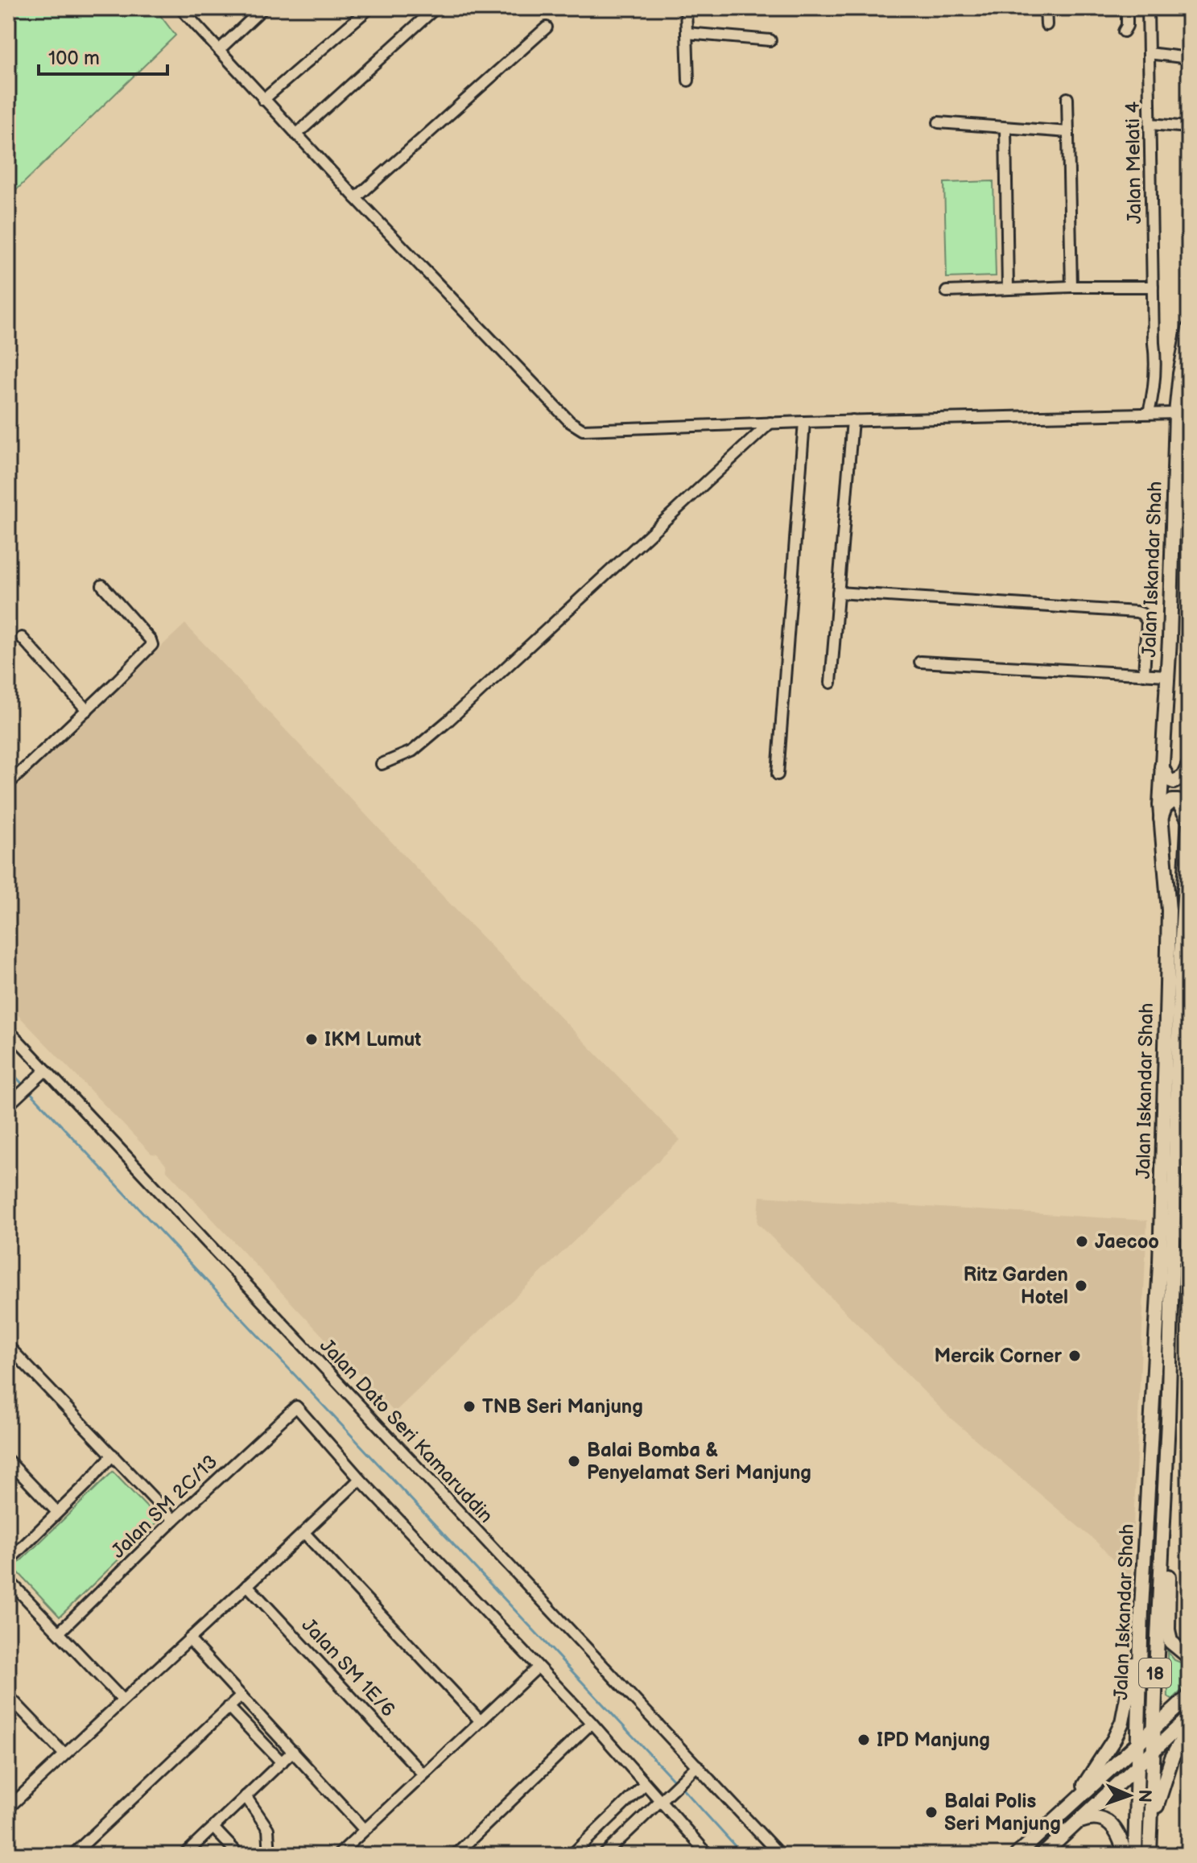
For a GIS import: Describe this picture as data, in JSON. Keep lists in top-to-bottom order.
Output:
{
  "streets": {
    "main road": ["Jalan Iskandar Shah", "18"],
    "street": [
      "Jalan Melati 4",
      "Jalan Dato Seri Kamaruddin",
      "Jalan SM 2C/13",
      "Jalan SM 1E/6"
    ]
  },
  "places": [
    "IKM Lumut",
    "Jaecoo",
    "Ritz Garden Hotel",
    "Mercik Corner",
    "TNB Seri Manjung",
    "Balai Bomba & Penyelamat Seri Manjung",
    "IPD Manjung",
    "Balai Polis Seri Manjung"
  ],
  "scale_bar": "100 m",
  "north": "right"
}
